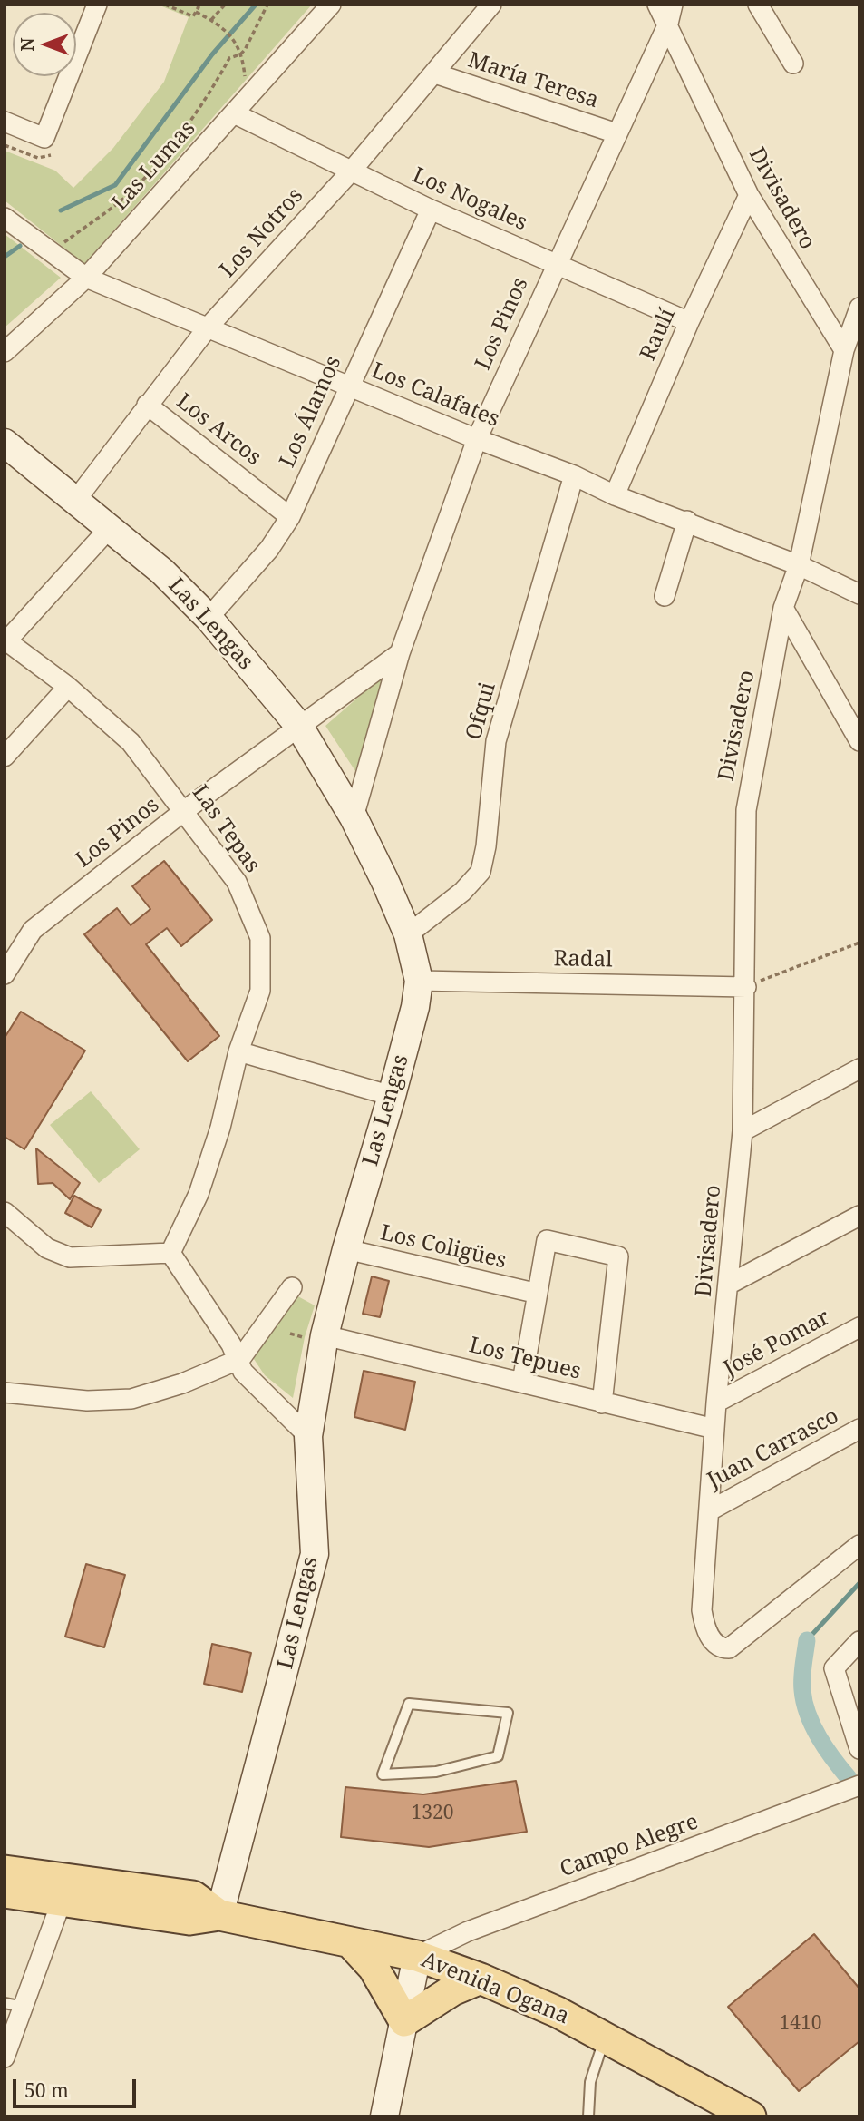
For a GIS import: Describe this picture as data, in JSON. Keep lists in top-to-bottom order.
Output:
{
  "streets": {
    "main road": ["Avenida Ogana"],
    "street": [
      "María Teresa",
      "Las Lumas",
      "Divisadero",
      "Los Nogales",
      "Los Notros",
      "Los Pinos",
      "Raulí",
      "Los Calafates",
      "Los Álamos",
      "Los Arcos",
      "Las Lengas",
      "Ofqui",
      "Las Tepas",
      "Radal",
      "Los Coligües",
      "José Pomar",
      "Los Tepues",
      "Juan Carrasco",
      "Campo Alegre"
    ]
  },
  "crossings": [
    ["María Teresa", "Los Notros"],
    ["María Teresa", "Los Pinos"],
    ["Las Lumas", "Los Nogales"],
    ["Las Lumas", "Los Calafates"],
    ["Divisadero", "Los Pinos"],
    ["Divisadero", "Raulí"],
    ["Divisadero", "Los Calafates"],
    ["Divisadero", "Radal"],
    ["Divisadero", "José Pomar"],
    ["Divisadero", "Los Tepues"],
    ["Divisadero", "Juan Carrasco"],
    ["Los Nogales", "Los Notros"],
    ["Los Nogales", "Los Pinos"],
    ["Los Nogales", "Raulí"],
    ["Los Nogales", "Los Álamos"],
    ["Los Notros", "Los Calafates"],
    ["Los Notros", "Los Arcos"],
    ["Los Notros", "Las Lengas"],
    ["Los Pinos", "Los Calafates"],
    ["Los Pinos", "Las Lengas"],
    ["Los Pinos", "Las Tepas"],
    ["Raulí", "Los Calafates"],
    ["Los Calafates", "Los Álamos"],
    ["Los Calafates", "Ofqui"],
    ["Los Álamos", "Los Arcos"],
    ["Los Álamos", "Las Lengas"],
    ["Las Lengas", "Ofqui"],
    ["Las Lengas", "Radal"],
    ["Las Lengas", "Los Coligües"],
    ["Las Lengas", "Los Tepues"],
    ["Las Lengas", "Avenida Ogana"],
    ["Campo Alegre", "Avenida Ogana"]
  ],
  "house_numbers": ["1320", "1410"],
  "scale_bar": "50 m",
  "north": "left"
}
